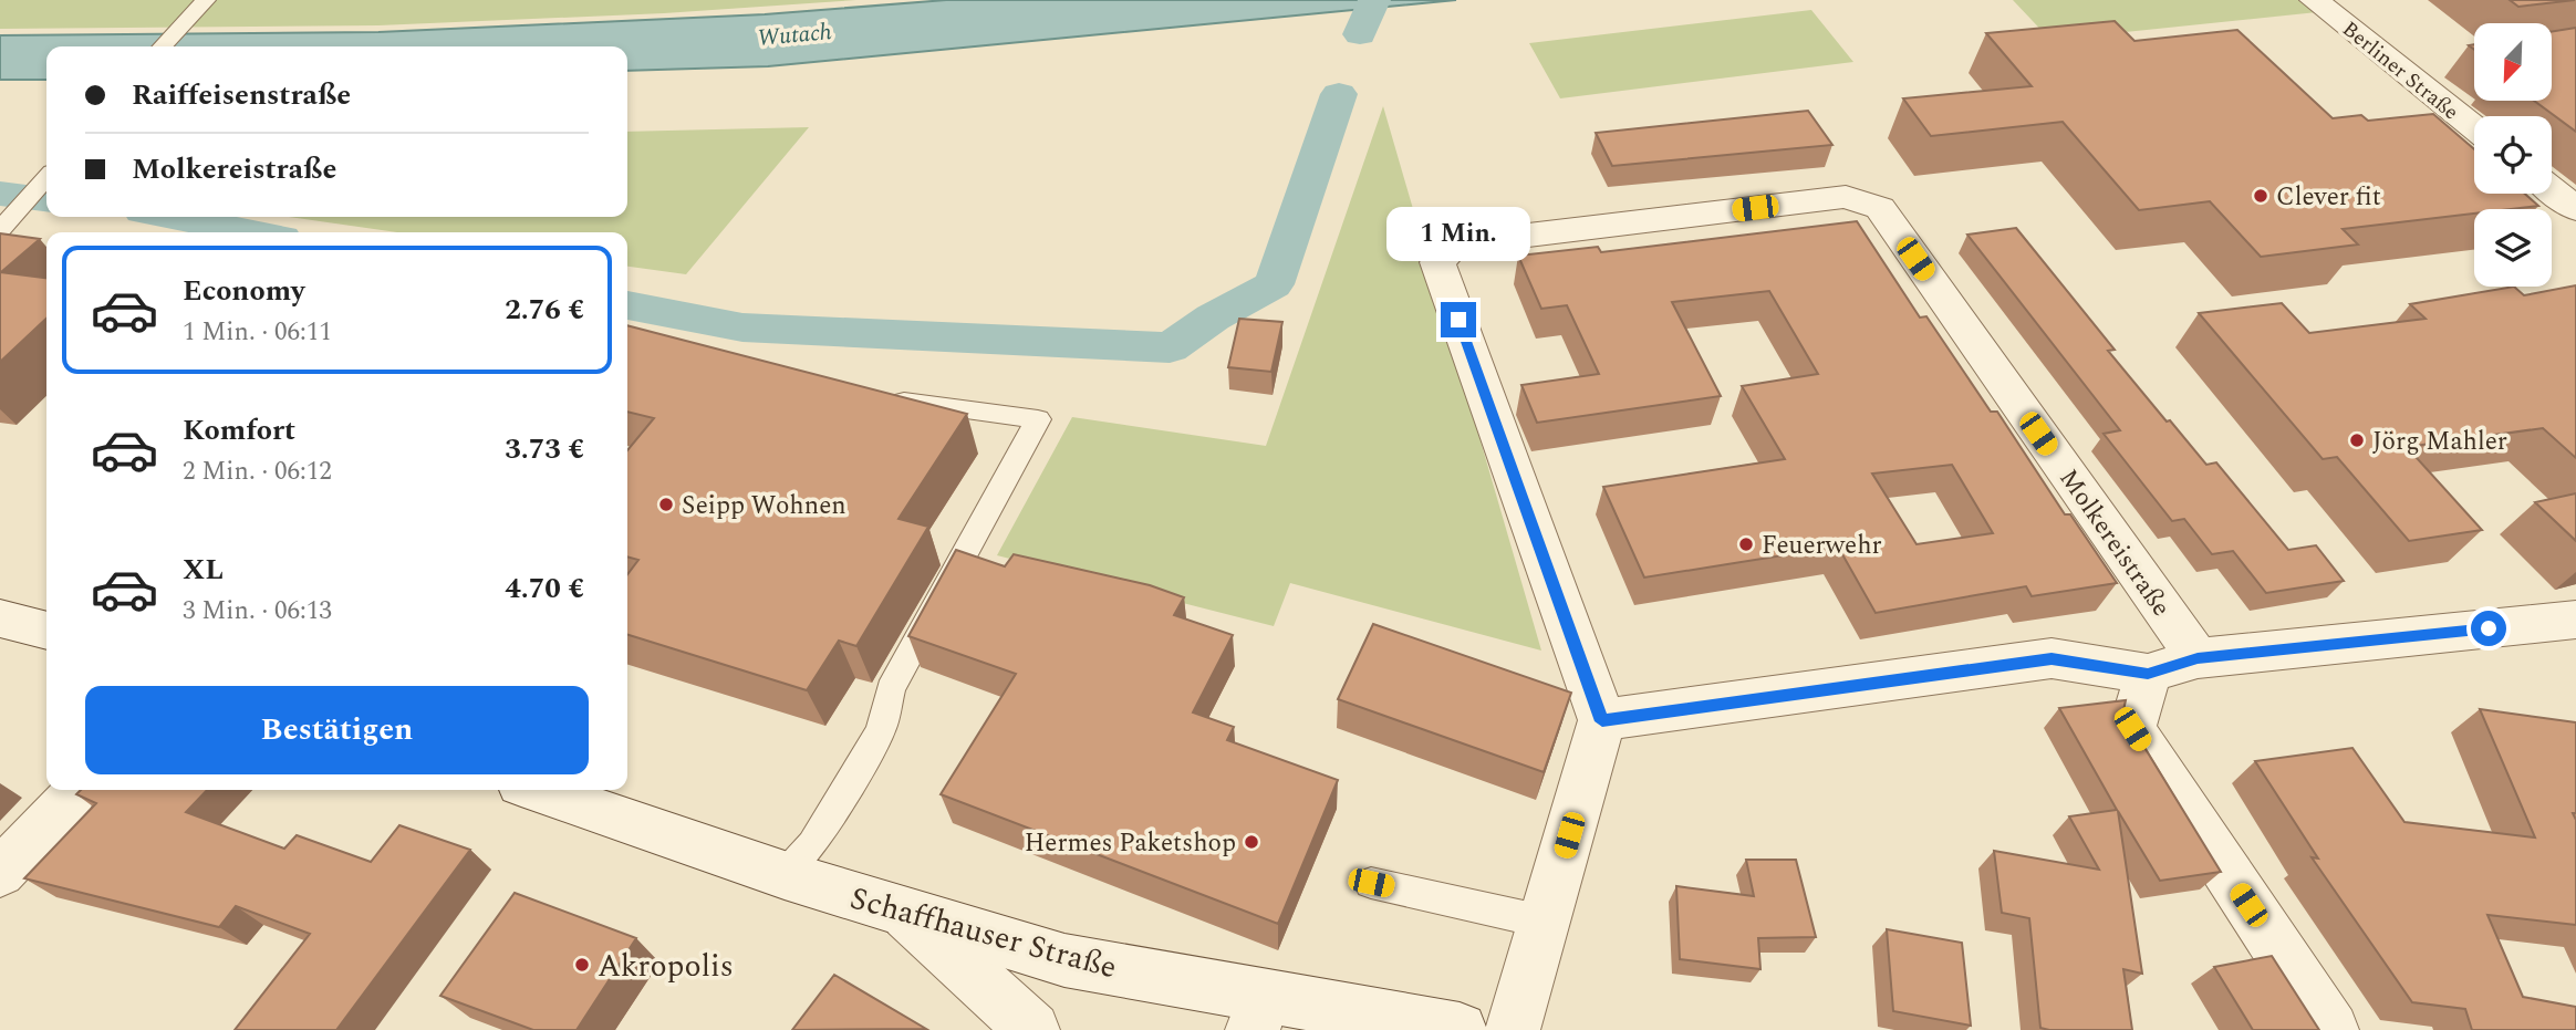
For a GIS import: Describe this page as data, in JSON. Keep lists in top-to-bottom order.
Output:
{
  "streets": {
    "street": ["Berliner Straße", "Molkereistraße", "Schaffhauser Straße"]
  },
  "water": ["Wutach"],
  "places": [
    "Clever fit",
    "Jörg Mahler",
    "Seipp Wohnen",
    "Feuerwehr",
    "Hermes Paketshop",
    "Akropolis"
  ],
  "north": "bottom left",
  "page": {
    "banner": ["Raiffeisenstraße", "Molkereistraße"],
    "bubble": "1 Min.",
    "list": [
      {
        "name": "Economy",
        "note": "1 Min. · 06:11",
        "value": "2.76 €"
      },
      {
        "name": "Komfort",
        "note": "2 Min. · 06:12",
        "value": "3.73 €"
      },
      {
        "name": "XL",
        "note": "3 Min. · 06:13",
        "value": "4.70 €"
      }
    ],
    "buttons": "Bestätigen"
  }
}
